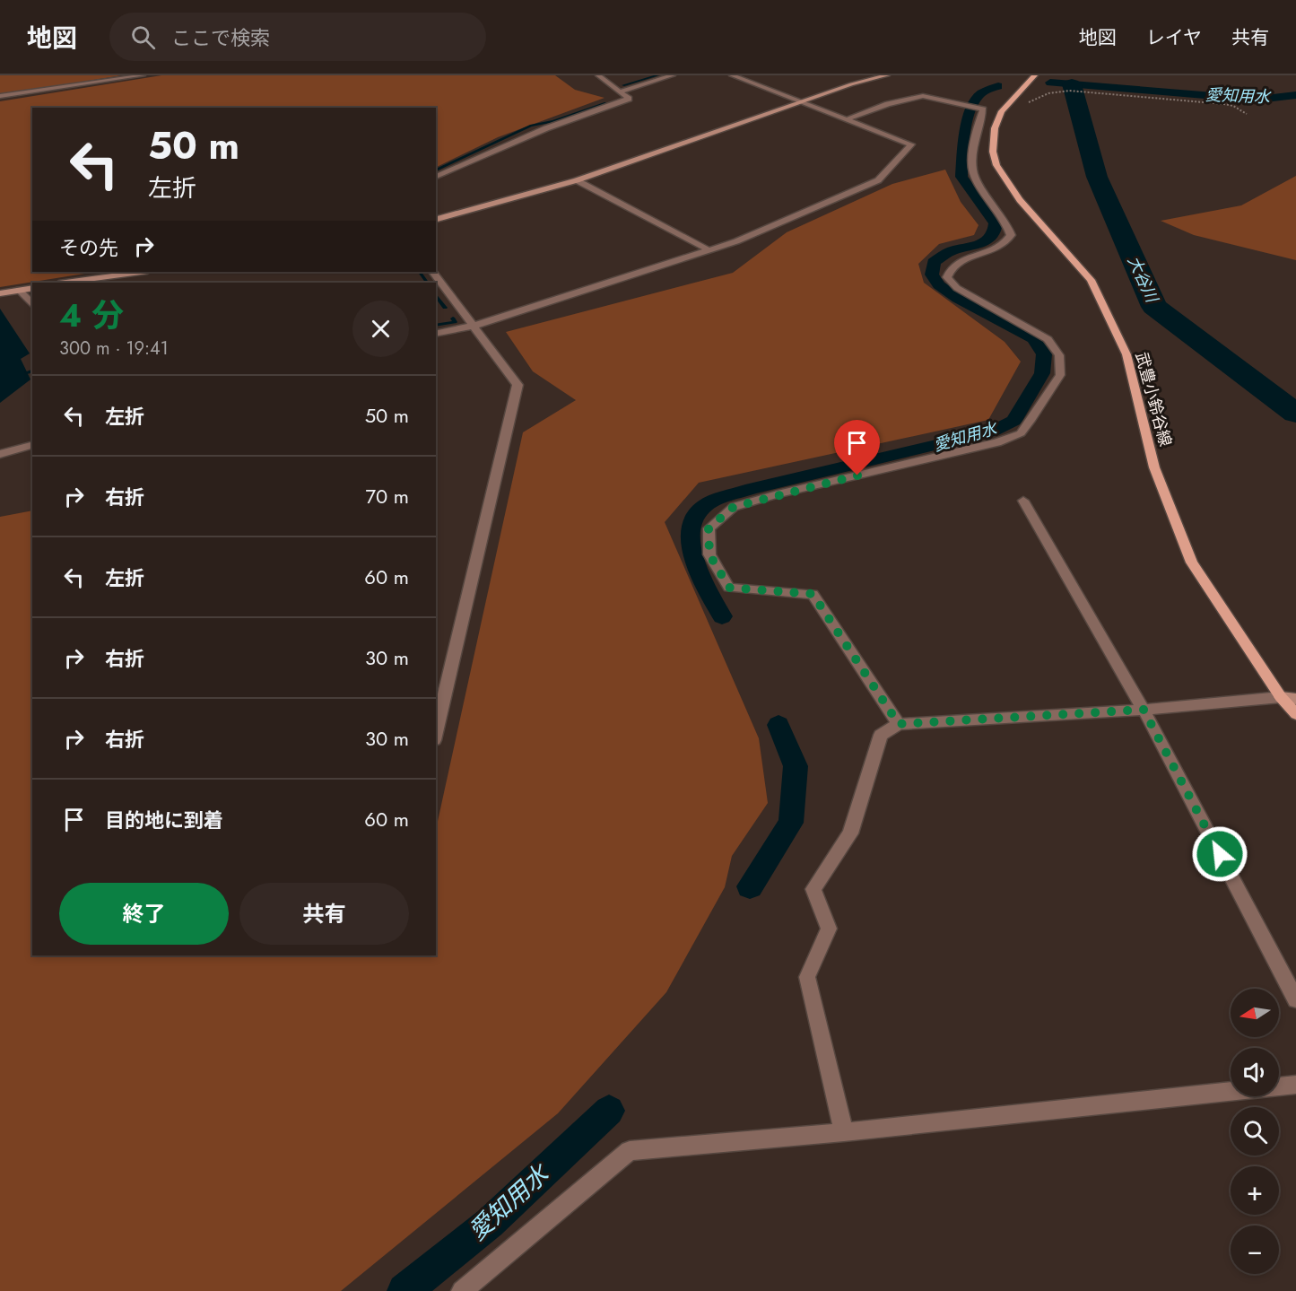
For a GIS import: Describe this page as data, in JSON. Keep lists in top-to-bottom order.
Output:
{
  "streets": {
    "main road": ["武豊小鈴谷線"]
  },
  "water": ["愛知用水", "大谷川"],
  "north": "left",
  "page": {
    "header": "地図",
    "search": "ここで検索",
    "nav": ["地図", "レイヤ", "共有"],
    "turn": ["50 m", "左折"],
    "then": "その先",
    "heading": ["4 分", "300 m · 19:41"],
    "list": [
      {
        "name": "左折",
        "value": "50 m"
      },
      {
        "name": "右折",
        "value": "70 m"
      },
      {
        "name": "左折",
        "value": "60 m"
      },
      {
        "name": "右折",
        "value": "30 m"
      },
      {
        "name": "右折",
        "value": "30 m"
      },
      {
        "name": "目的地に到着",
        "value": "60 m"
      }
    ],
    "buttons": ["終了", "共有"],
    "map_buttons": ["+", "−"]
  }
}
